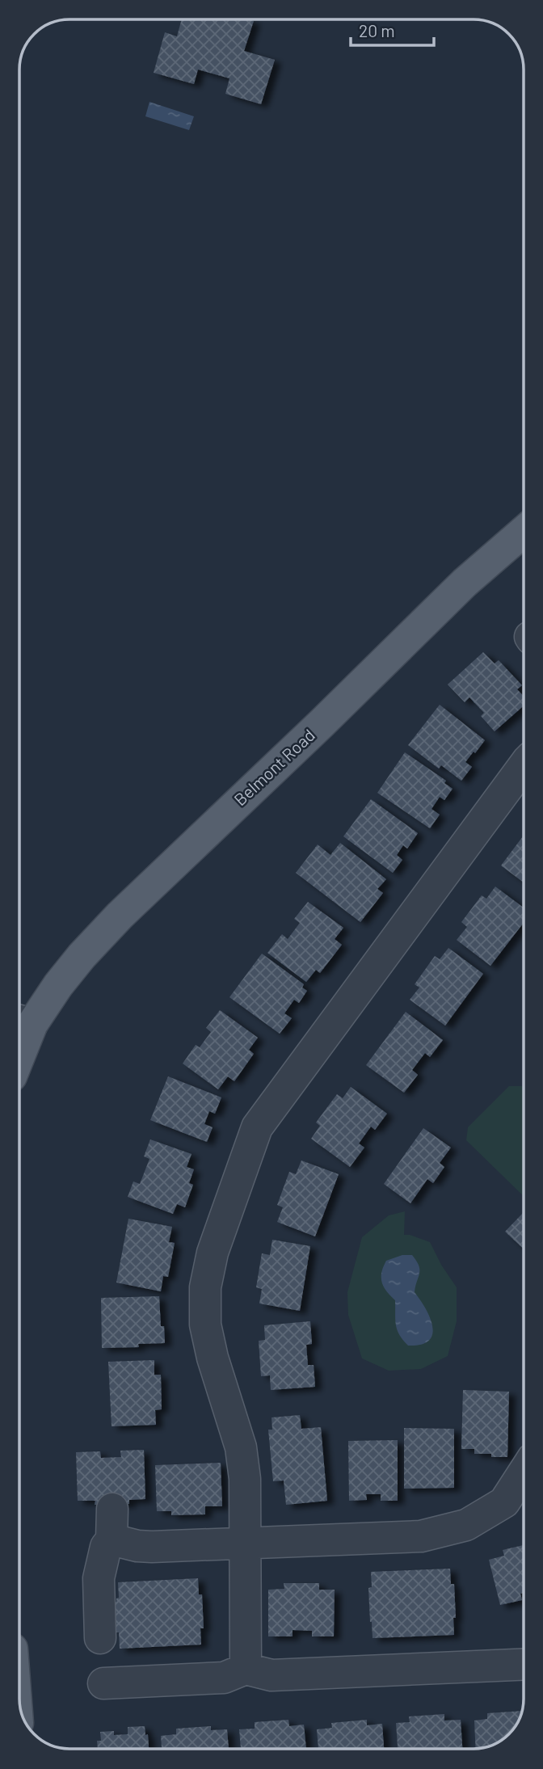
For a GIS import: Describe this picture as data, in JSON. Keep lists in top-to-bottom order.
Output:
{
  "streets": {
    "main road": ["Belmont Road"]
  },
  "scale_bar": "20 m"
}
